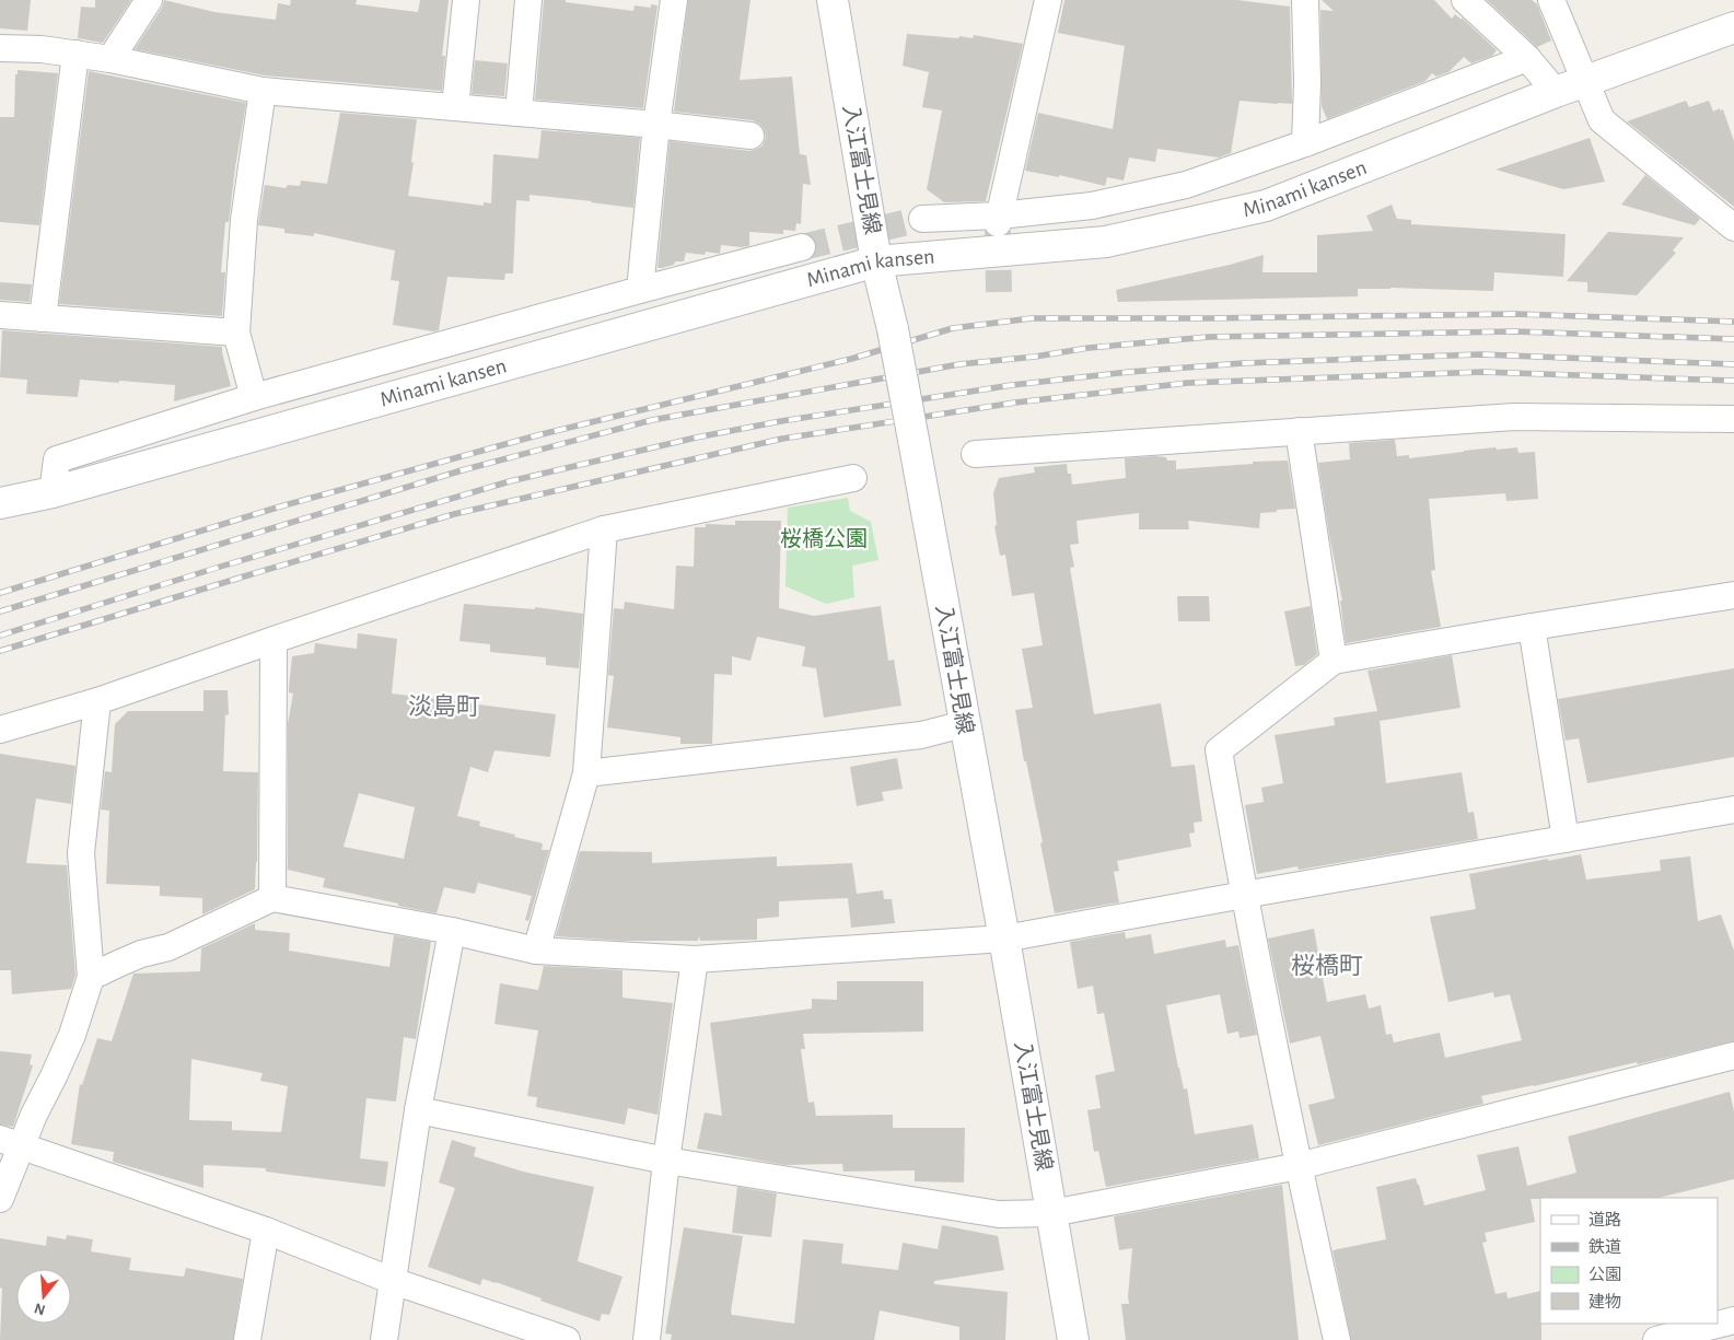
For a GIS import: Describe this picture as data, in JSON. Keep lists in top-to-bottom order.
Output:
{
  "streets": {
    "main road": ["入江富士見線", "Minami kansen"]
  },
  "crossings": [
    ["入江富士見線", "Minami kansen"]
  ],
  "districts": ["淡島町", "桜橋町"],
  "parks": ["桜橋公園"],
  "legend": [
    "道路",
    "鉄道",
    "公園",
    "建物"
  ],
  "north": "bottom"
}
